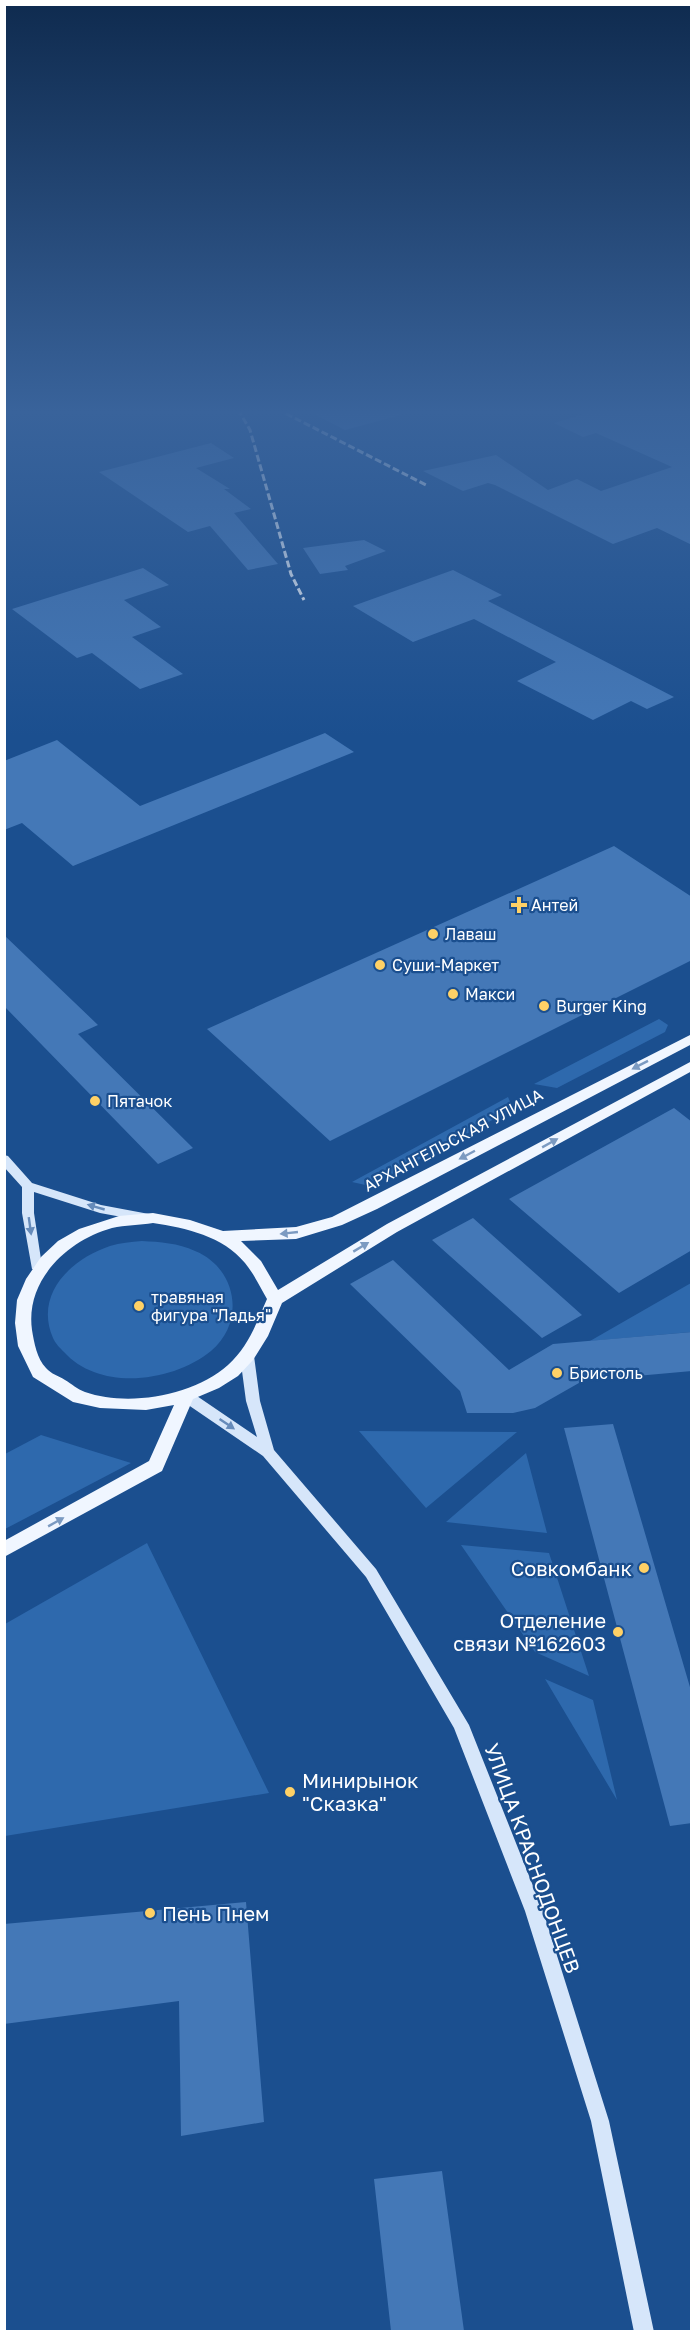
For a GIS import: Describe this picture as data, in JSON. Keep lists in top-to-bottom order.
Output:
{
  "streets": {
    "main road": ["АРХАНГЕЛЬСКАЯ УЛИЦА", "УЛИЦА КРАСНОДОНЦЕВ"]
  },
  "places": {
    "health": ["Антей"],
    "other": [
      "Лаваш",
      "Суши-Маркет",
      "Макси",
      "Burger King",
      "Пятачок",
      "травяная фигура \"Ладья\"",
      "Бристоль",
      "Совкомбанк",
      "Отделение связи №162603",
      "Минирынок \"Сказка\"",
      "Пень Пнем"
    ]
  }
}
